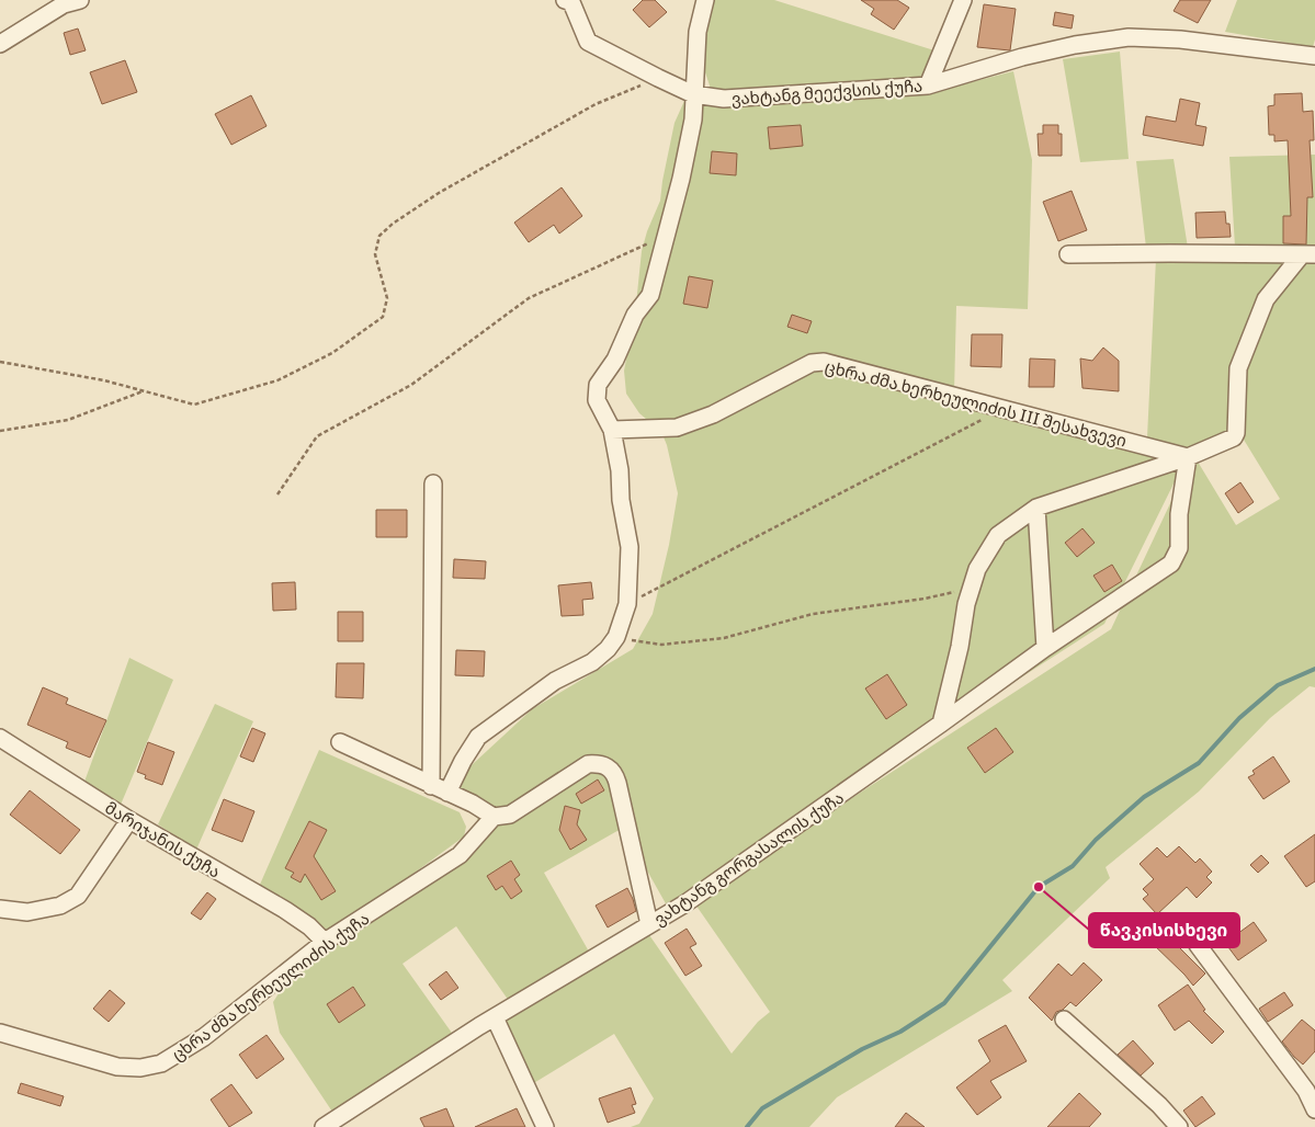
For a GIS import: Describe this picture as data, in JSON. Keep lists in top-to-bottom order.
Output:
{
  "streets": {
    "street": [
      "ვახტანგ მეექვსის ქუჩა",
      "ცხრა ძმა ხერხეულიძის III შესახვევი",
      "მარიჯანის ქუჩა",
      "ვახტანგ გორგასალის ქუჩა",
      "ცხრა ძმა ხერხეულიძის ქუჩა"
    ]
  },
  "crossings": [
    ["ცხრა ძმა ხერხეულიძის III შესახვევი", "ვახტანგ გორგასალის ქუჩა"],
    ["მარიჯანის ქუჩა", "ცხრა ძმა ხერხეულიძის ქუჩა"]
  ],
  "places": ["წავკისისხევი"]
}
